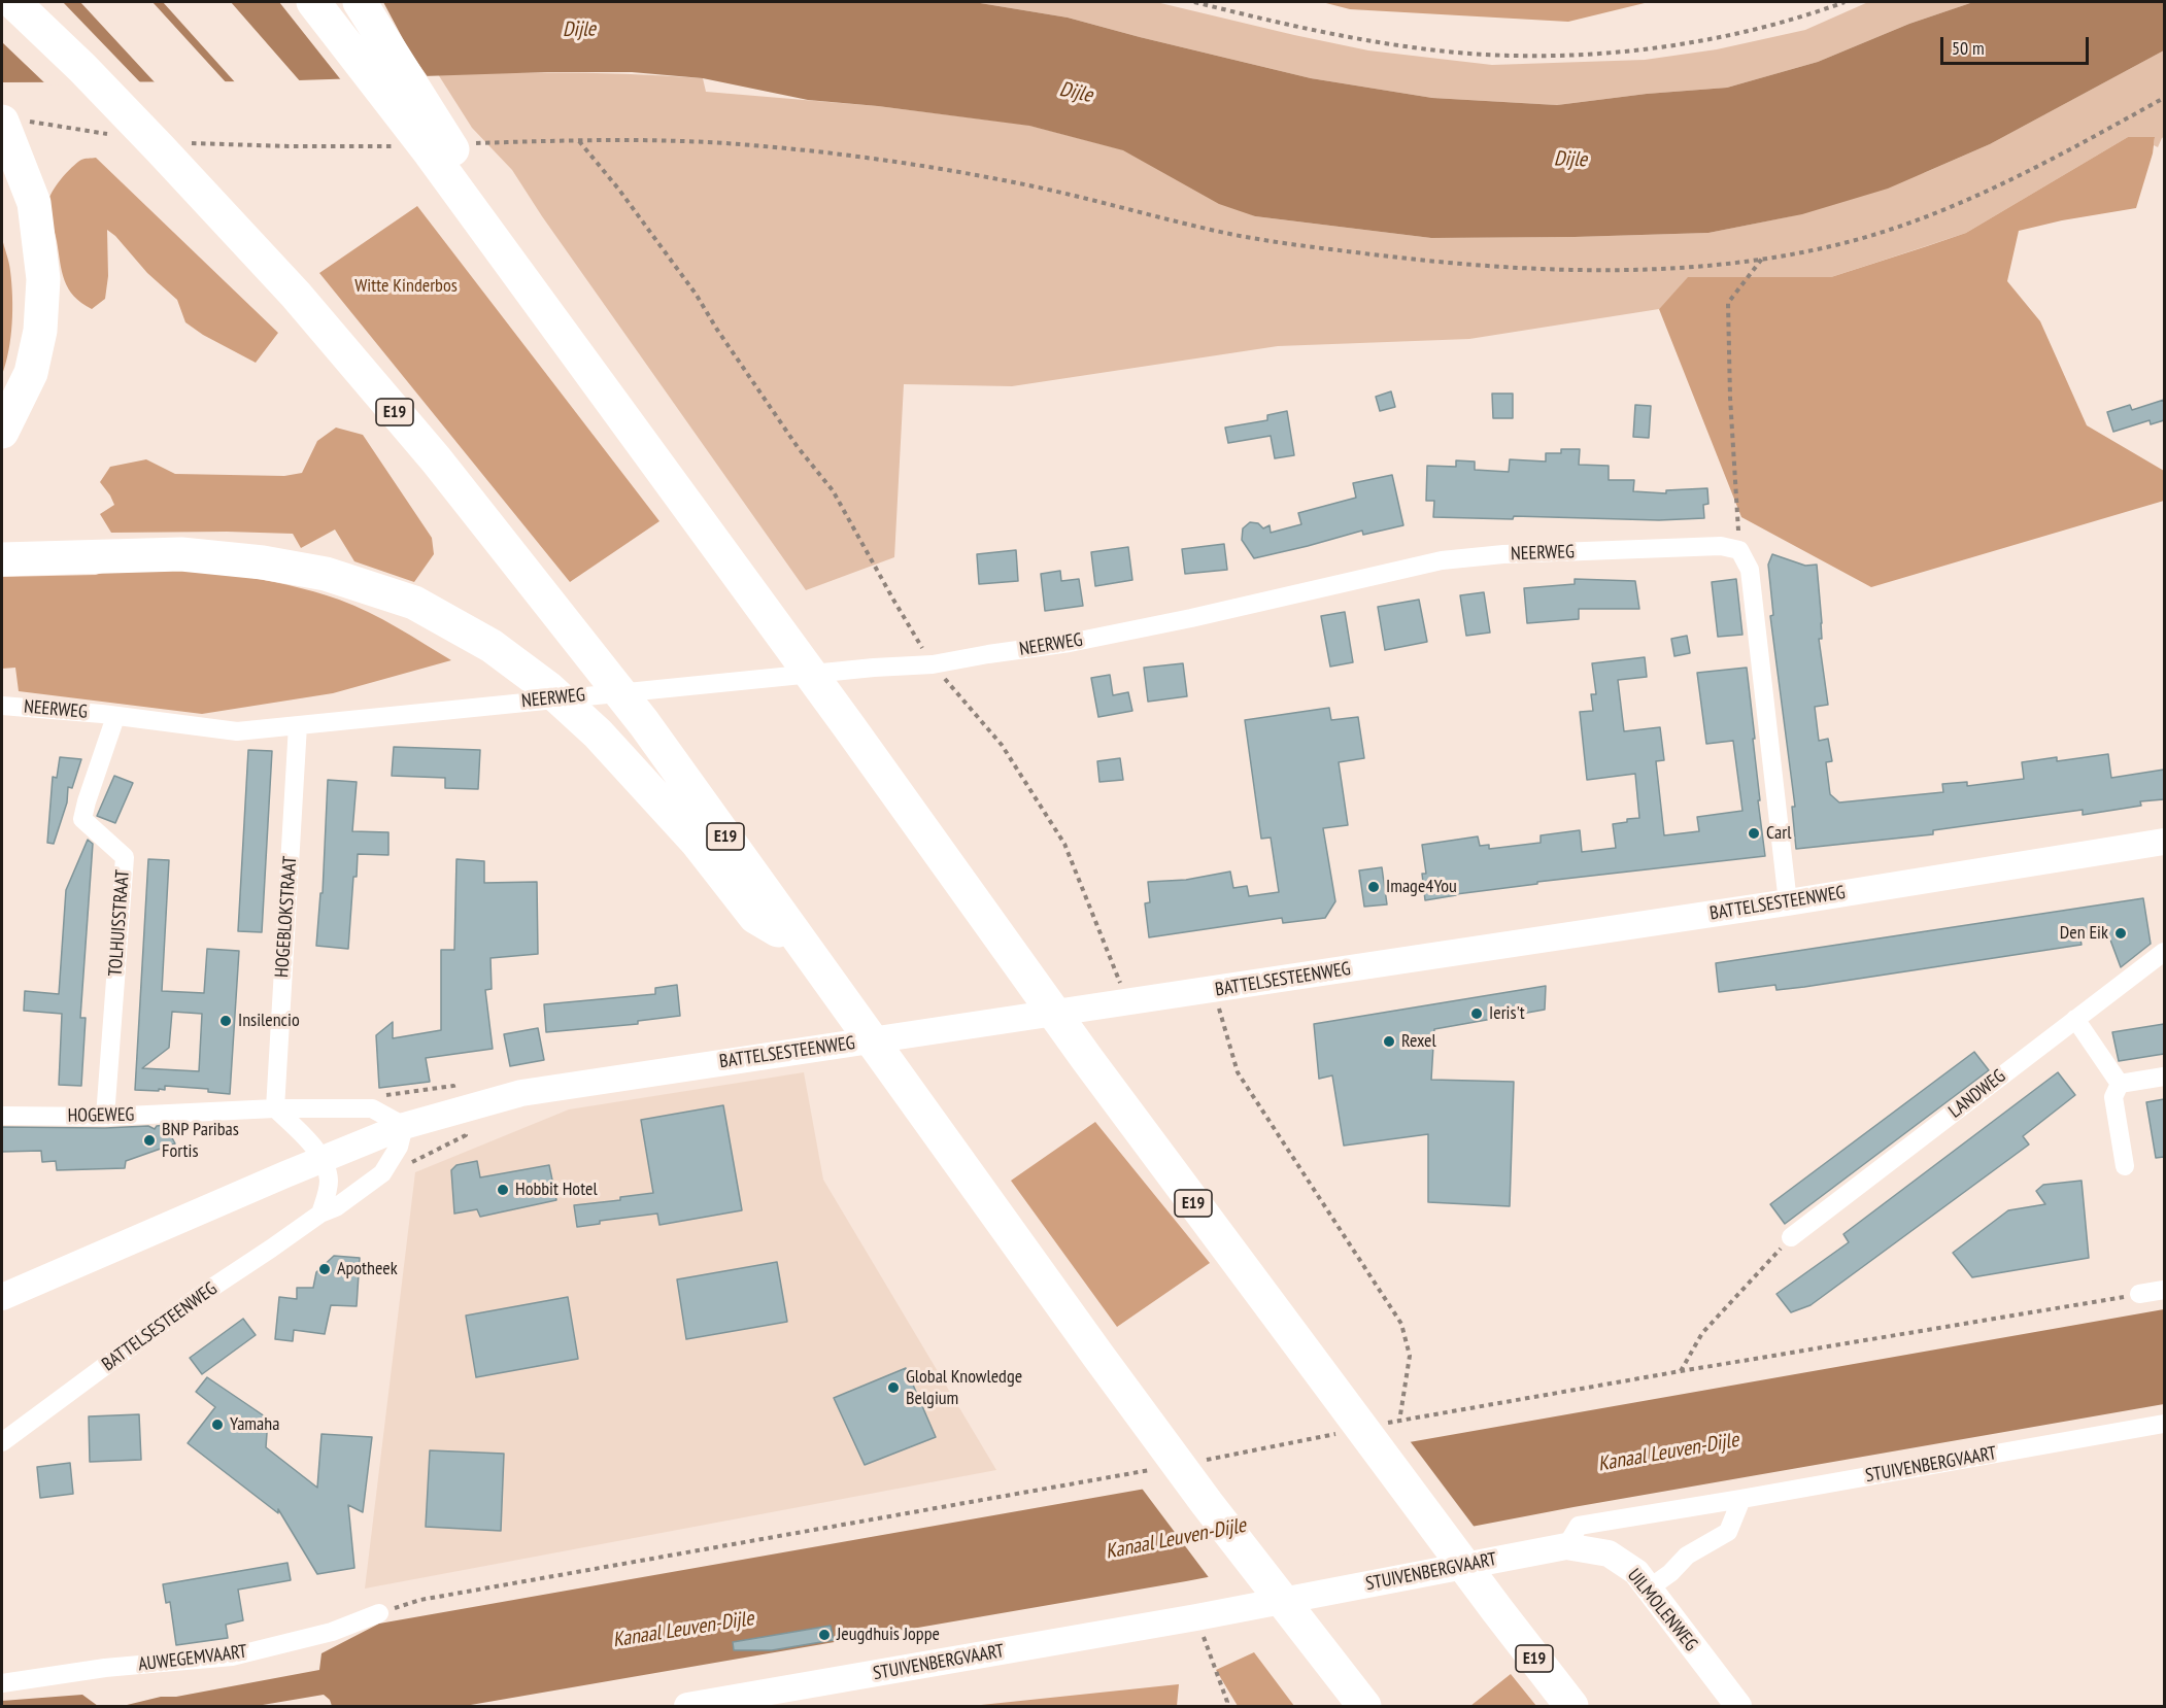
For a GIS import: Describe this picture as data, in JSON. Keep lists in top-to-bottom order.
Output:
{
  "streets": {
    "highway": ["E19"],
    "main road": ["BATTELSESTEENWEG", "STUIVENBERGVAART", "UILMOLENWEG"],
    "street": [
      "NEERWEG",
      "HOGEBLOKSTRAAT",
      "TOLHUISSTRAAT",
      "LANDWEG",
      "HOGEWEG",
      "AUWEGEMVAART"
    ]
  },
  "crossings": [
    ["NEERWEG", "HOGEBLOKSTRAAT"],
    ["NEERWEG", "TOLHUISSTRAAT"],
    ["BATTELSESTEENWEG", "HOGEWEG"],
    ["HOGEBLOKSTRAAT", "HOGEWEG"],
    ["TOLHUISSTRAAT", "HOGEWEG"],
    ["STUIVENBERGVAART", "UILMOLENWEG"]
  ],
  "water": ["Dijle", "Kanaal Leuven-Dijle"],
  "parks": ["Witte Kinderbos"],
  "places": [
    "Carl",
    "Image4You",
    "Den Eik",
    "Ieris't",
    "Insilencio",
    "Rexel",
    "BNP Paribas Fortis",
    "Hobbit Hotel",
    "Apotheek",
    "Global Knowledge Belgium",
    "Yamaha",
    "Jeugdhuis Joppe"
  ],
  "scale_bar": "50 m"
}
